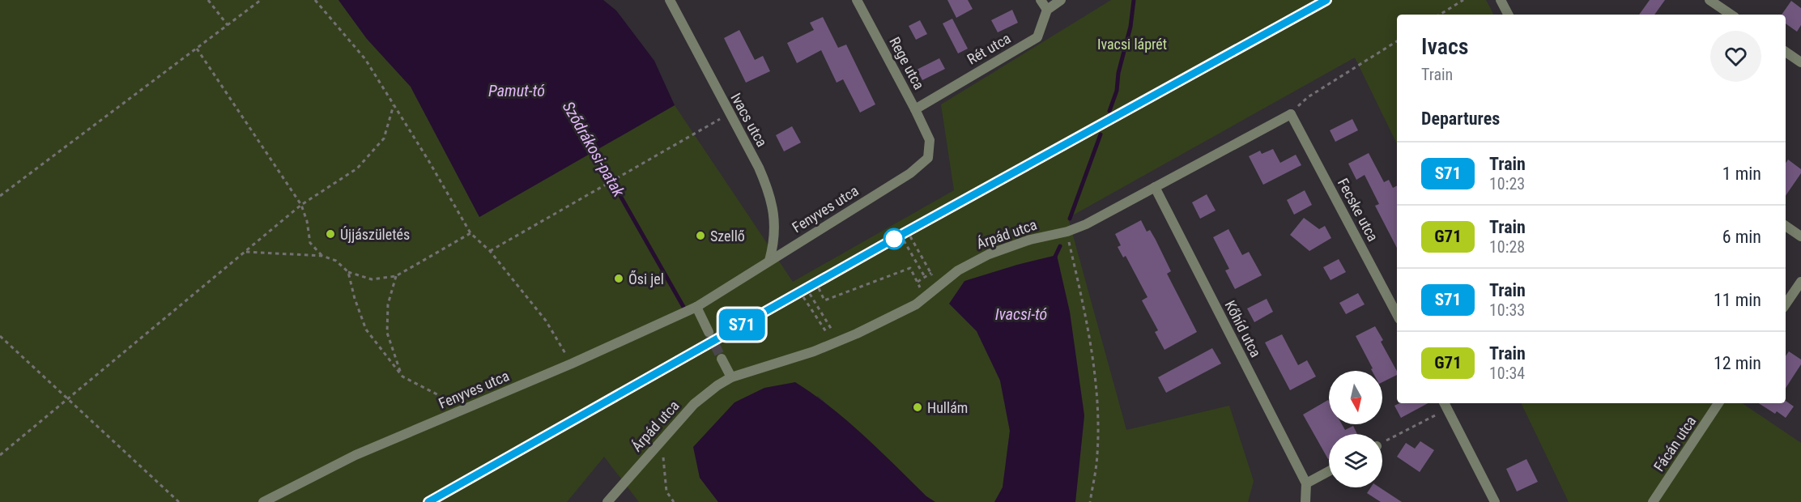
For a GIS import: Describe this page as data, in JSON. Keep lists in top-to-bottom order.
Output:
{
  "streets": {
    "street": [
      "Rét utca",
      "Rege utca",
      "Ivacs utca",
      "Fenyves utca",
      "Fecske utca",
      "Árpád utca",
      "Kőhíd utca",
      "Fácán utca"
    ]
  },
  "crossings": [
    ["Rét utca", "Rege utca"],
    ["Rege utca", "Fenyves utca"],
    ["Ivacs utca", "Fenyves utca"],
    ["Fecske utca", "Árpád utca"],
    ["Árpád utca", "Kőhíd utca"]
  ],
  "water": ["Pamut-tó", "Sződrákosi-patak", "Ivacsi-tó"],
  "parks": ["Ivacsi láprét"],
  "places": [
    "Újjászületés",
    "Szellő",
    "Ősi jel",
    "Hullám"
  ],
  "north": "bottom",
  "page": {
    "on_map": "S71",
    "heading": [
      ["Ivacs", "Train"],
      "Departures"
    ],
    "list": [
      {
        "mark": "S71",
        "name": "Train",
        "note": "10:23",
        "value": "1 min"
      },
      {
        "mark": "G71",
        "name": "Train",
        "note": "10:28",
        "value": "6 min"
      },
      {
        "mark": "S71",
        "name": "Train",
        "note": "10:33",
        "value": "11 min"
      },
      {
        "mark": "G71",
        "name": "Train",
        "note": "10:34",
        "value": "12 min"
      }
    ]
  }
}
